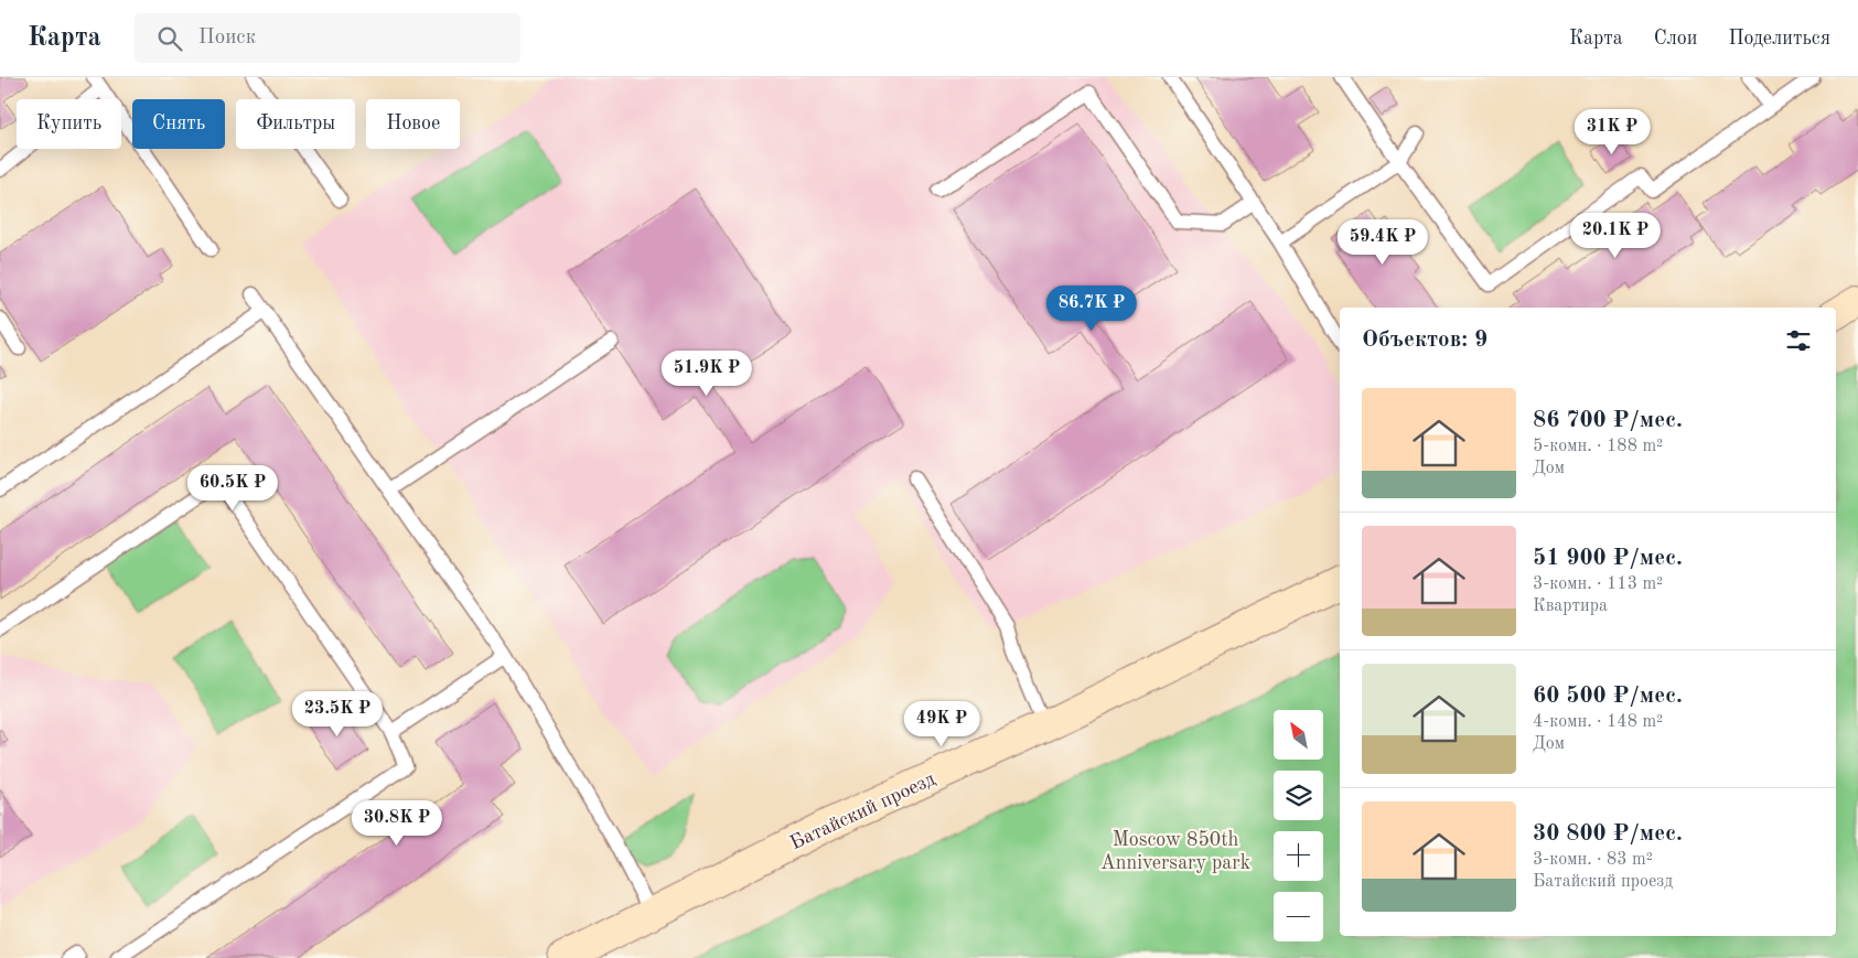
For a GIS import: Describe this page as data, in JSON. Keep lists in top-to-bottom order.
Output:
{
  "streets": {
    "main road": ["Батайский проезд"]
  },
  "parks": ["Moscow 850th Anniversary park"],
  "north": "top left",
  "page": {
    "header": "Карта",
    "search": "Поиск",
    "nav": ["Карта", "Слои", "Поделиться"],
    "chip": [
      "Купить",
      "Снять",
      "Фильтры",
      "Новое"
    ],
    "price": [
      "31K ₽",
      "20.1K ₽",
      "59.4K ₽",
      "86.7K ₽",
      "51.9K ₽",
      "60.5K ₽",
      "23.5K ₽",
      "49K ₽",
      "30.8K ₽"
    ],
    "heading": "Объектов: 9",
    "list": [
      {
        "name": "86 700 ₽/мес.",
        "note": "5-комн. · 188 m² · Дом"
      },
      {
        "name": "51 900 ₽/мес.",
        "note": "3-комн. · 113 m² · Квартира"
      },
      {
        "name": "60 500 ₽/мес.",
        "note": "4-комн. · 148 m² · Дом"
      },
      {
        "name": "30 800 ₽/мес.",
        "note": "3-комн. · 83 m² · Батайский проезд"
      }
    ],
    "map_buttons": ["+", "−"]
  }
}
